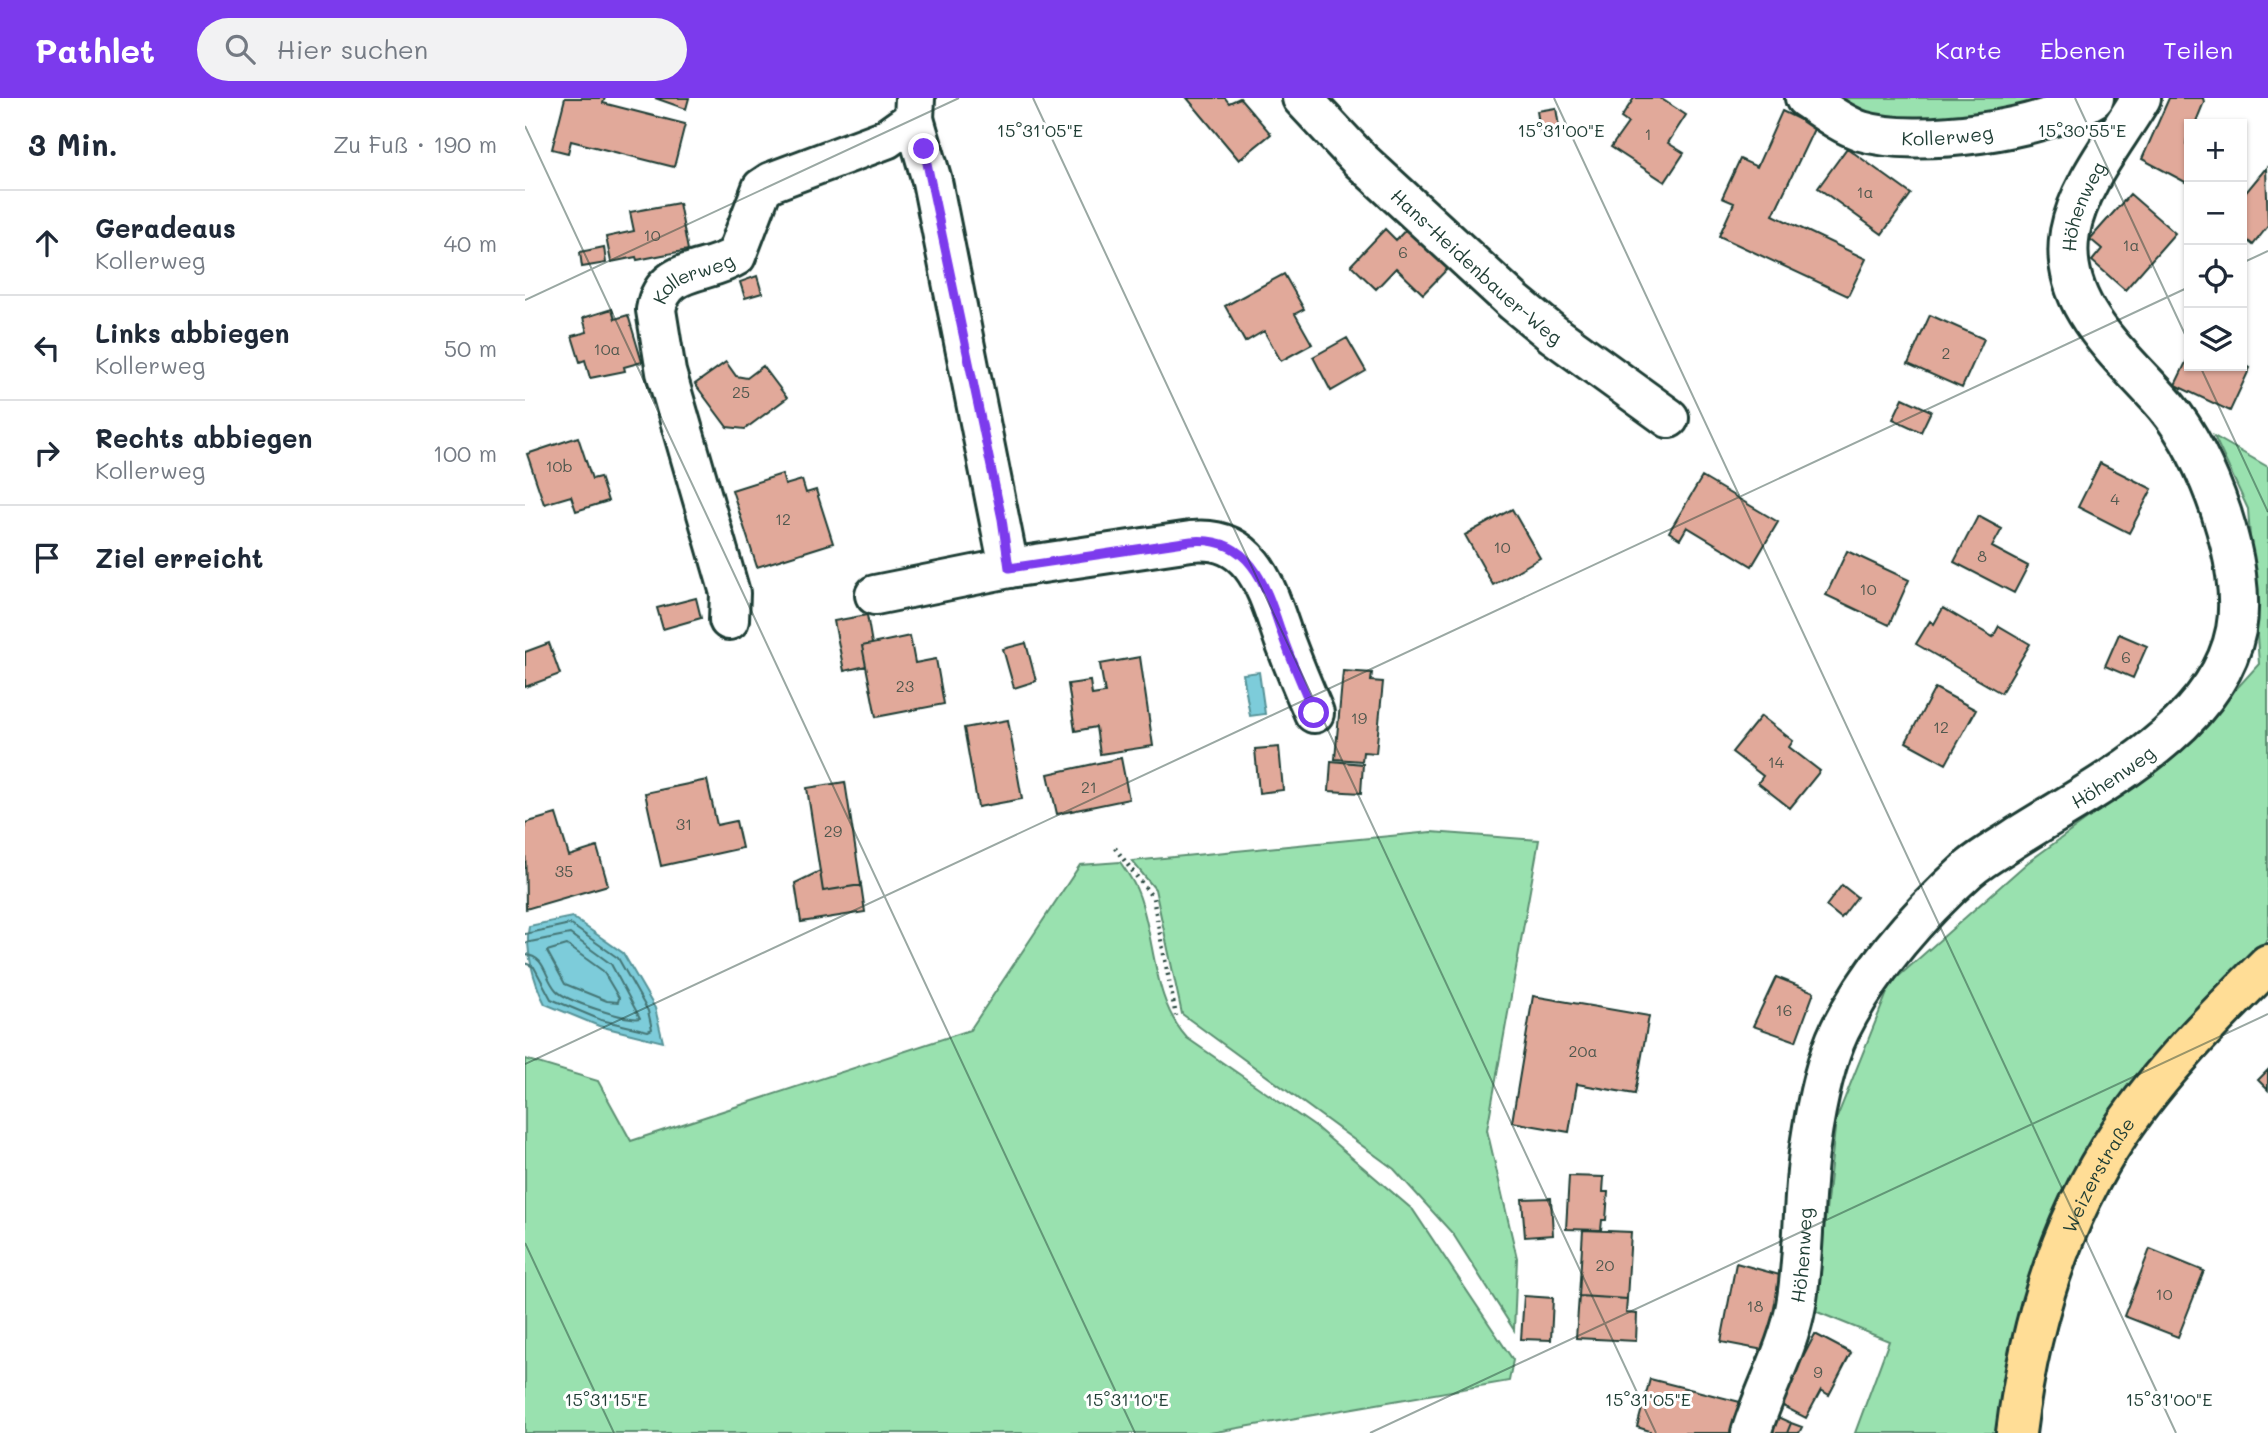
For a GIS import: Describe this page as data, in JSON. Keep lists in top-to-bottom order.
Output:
{
  "streets": {
    "main road": ["Weizerstraße"],
    "street": ["Kollerweg", "Höhenweg", "Hans-Heidenbauer-Weg"]
  },
  "house_numbers": [
    "1",
    "1a",
    "10",
    "1a",
    "6",
    "10a",
    "2",
    "25",
    "10b",
    "4",
    "12",
    "10",
    "8",
    "10",
    "6",
    "23",
    "19",
    "12",
    "14",
    "21",
    "31",
    "29",
    "35",
    "16",
    "20a",
    "20",
    "10",
    "18",
    "9"
  ],
  "page": {
    "header": "Pathlet",
    "search": "Hier suchen",
    "nav": ["Karte", "Ebenen", "Teilen"],
    "heading": ["3 Min.", "Zu Fuß · 190 m"],
    "map_buttons": ["+", "−"],
    "list": [
      ["Geradeaus", "Kollerweg", "40 m"],
      ["Links abbiegen", "Kollerweg", "50 m"],
      ["Rechts abbiegen", "Kollerweg", "100 m"],
      "Ziel erreicht"
    ]
  },
  "coordinates": [
    "15°31'05\"E",
    "15°31'00\"E",
    "15°30'55\"E",
    "15°31'15\"E",
    "15°31'10\"E"
  ]
}
